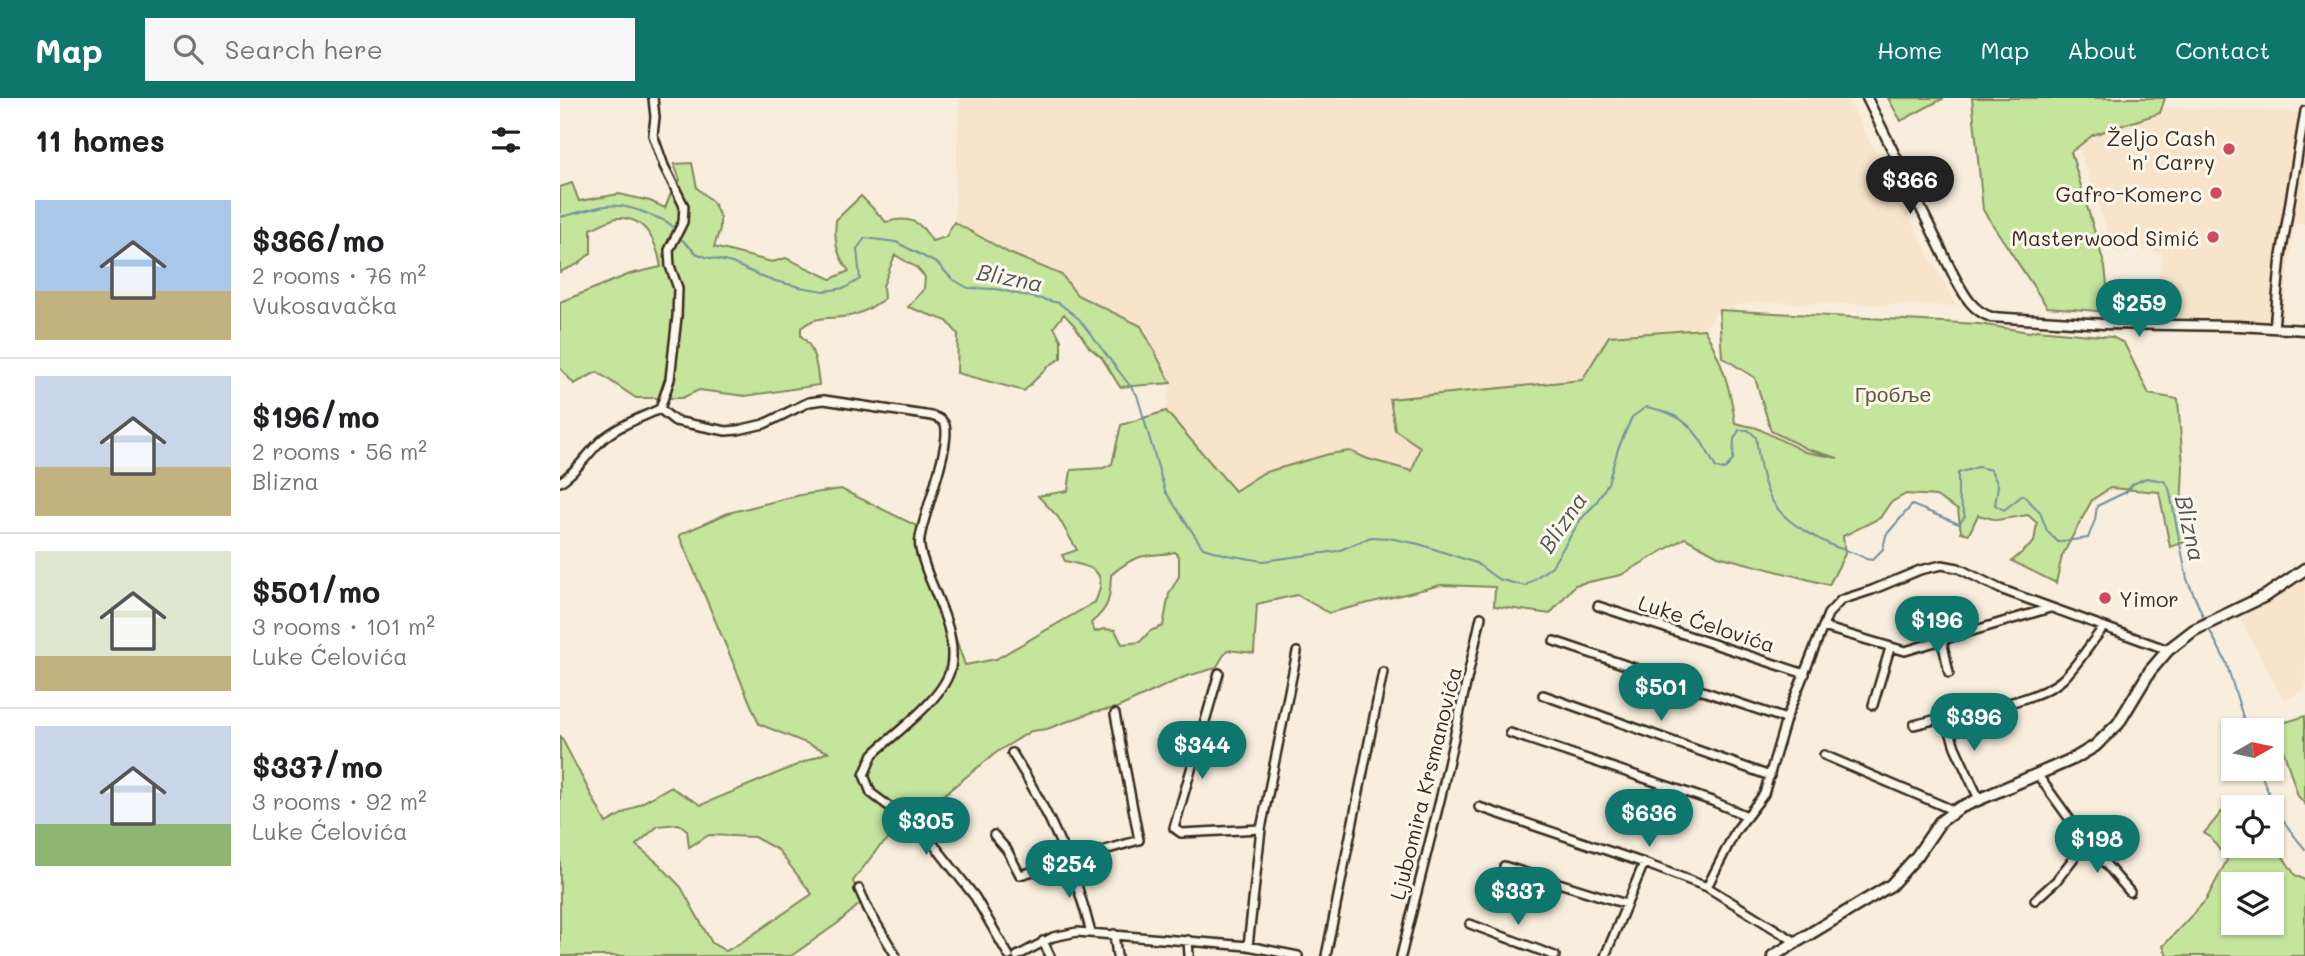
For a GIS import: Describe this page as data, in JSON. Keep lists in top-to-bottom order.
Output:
{
  "streets": {
    "street": ["Luke Ćelovića", "Ljubomira Krsmanovića"]
  },
  "water": ["Blizna"],
  "parks": ["Гробље"],
  "places": [
    "Željo Cash 'n' Carry",
    "Gafro-Komerc",
    "Masterwood Simić",
    "Yimor"
  ],
  "north": "right",
  "page": {
    "header": "Map",
    "search": "Search here",
    "nav": [
      "Home",
      "Map",
      "About",
      "Contact"
    ],
    "heading": "11 homes",
    "price": [
      "$366",
      "$259",
      "$196",
      "$501",
      "$396",
      "$344",
      "$636",
      "$305",
      "$198",
      "$254",
      "$337"
    ],
    "list": [
      {
        "name": "$366/mo",
        "note": "2 rooms · 76 m² · Vukosavačka"
      },
      {
        "name": "$196/mo",
        "note": "2 rooms · 56 m² · Blizna"
      },
      {
        "name": "$501/mo",
        "note": "3 rooms · 101 m² · Luke Ćelovića"
      },
      {
        "name": "$337/mo",
        "note": "3 rooms · 92 m² · Luke Ćelovića"
      }
    ]
  }
}
